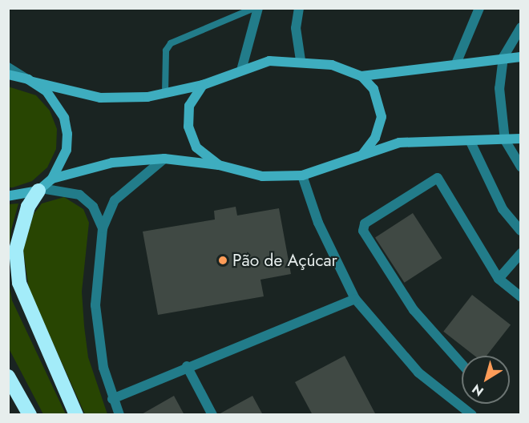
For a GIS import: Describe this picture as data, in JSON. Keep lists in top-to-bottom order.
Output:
{
  "places": ["Pão de Açúcar"],
  "north": "bottom left"
}
